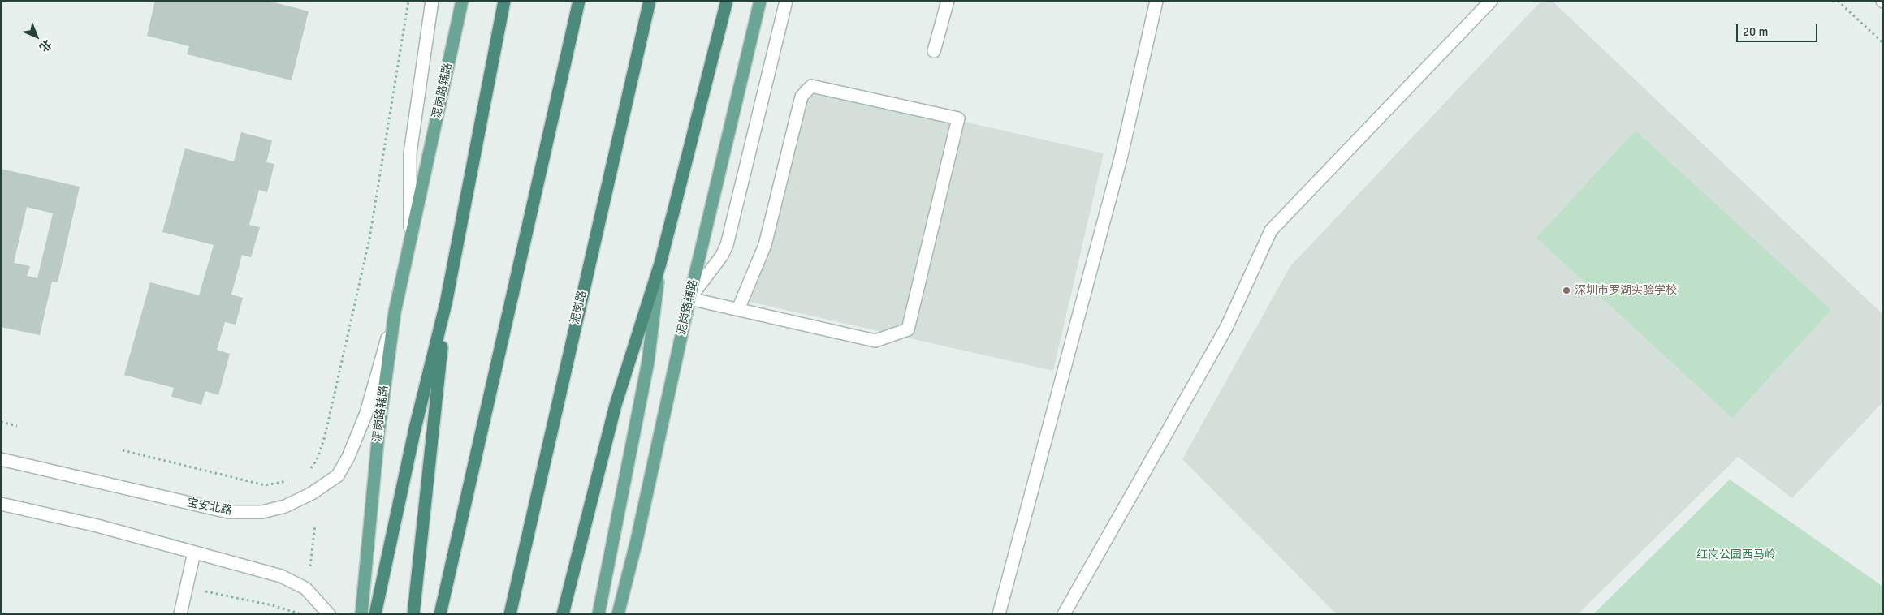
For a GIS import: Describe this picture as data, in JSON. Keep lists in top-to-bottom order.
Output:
{
  "streets": {
    "highway": ["泥岗路"],
    "main road": ["泥岗路辅路"],
    "street": ["宝安北路"]
  },
  "crossings": [
    ["泥岗路辅路", "宝安北路"]
  ],
  "parks": ["红岗公园西马岭"],
  "places": ["深圳市罗湖实验学校"],
  "scale_bar": "20 m",
  "north": "bottom right"
}
